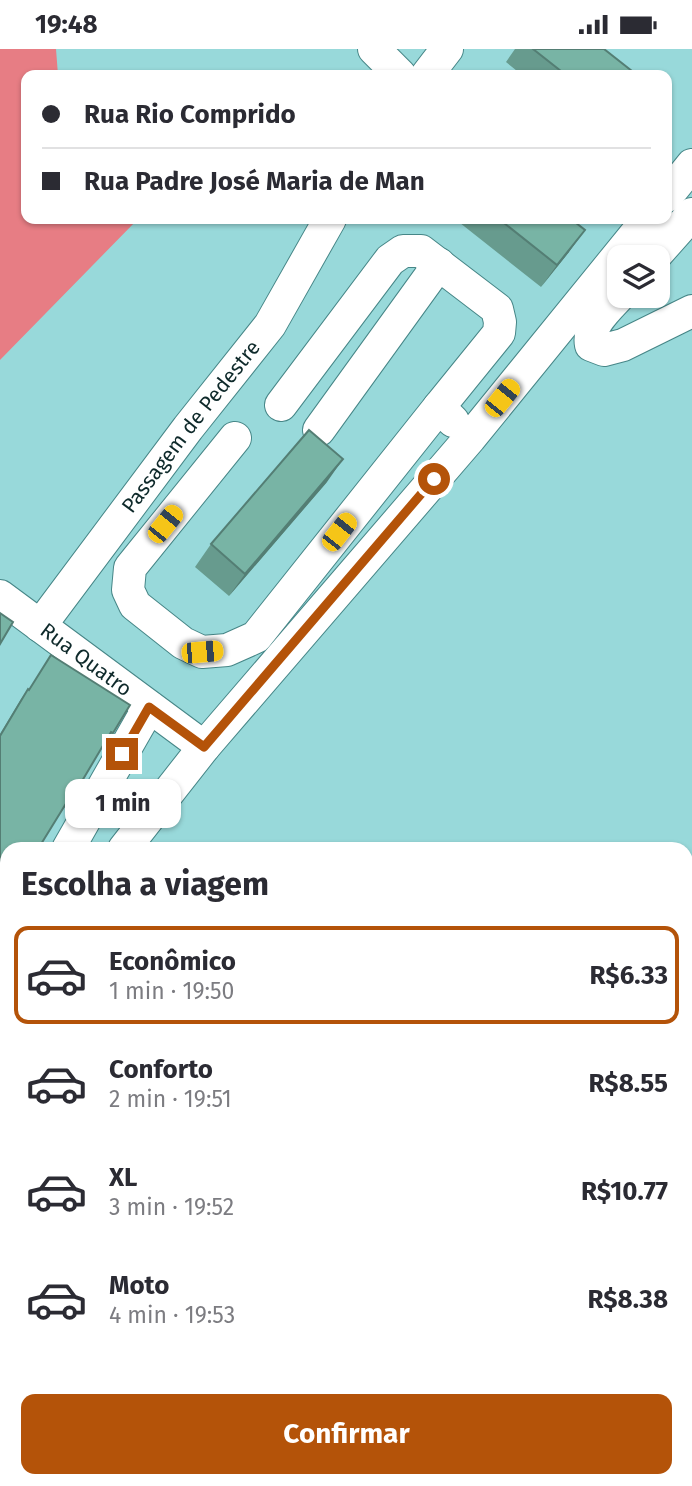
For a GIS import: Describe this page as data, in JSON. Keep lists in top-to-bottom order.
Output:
{
  "streets": {
    "street": ["Passagem de Pedestre", "Rua Quatro"]
  },
  "crossings": [
    ["Passagem de Pedestre", "Rua Quatro"]
  ],
  "page": {
    "status": "19:48",
    "banner": ["Rua Rio Comprido", "Rua Padre José Maria de Man"],
    "bubble": "1 min",
    "heading": "Escolha a viagem",
    "list": [
      {
        "name": "Econômico",
        "note": "1 min · 19:50",
        "value": "R$6.33"
      },
      {
        "name": "Conforto",
        "note": "2 min · 19:51",
        "value": "R$8.55"
      },
      {
        "name": "XL",
        "note": "3 min · 19:52",
        "value": "R$10.77"
      },
      {
        "name": "Moto",
        "note": "4 min · 19:53",
        "value": "R$8.38"
      }
    ],
    "buttons": "Confirmar"
  }
}
